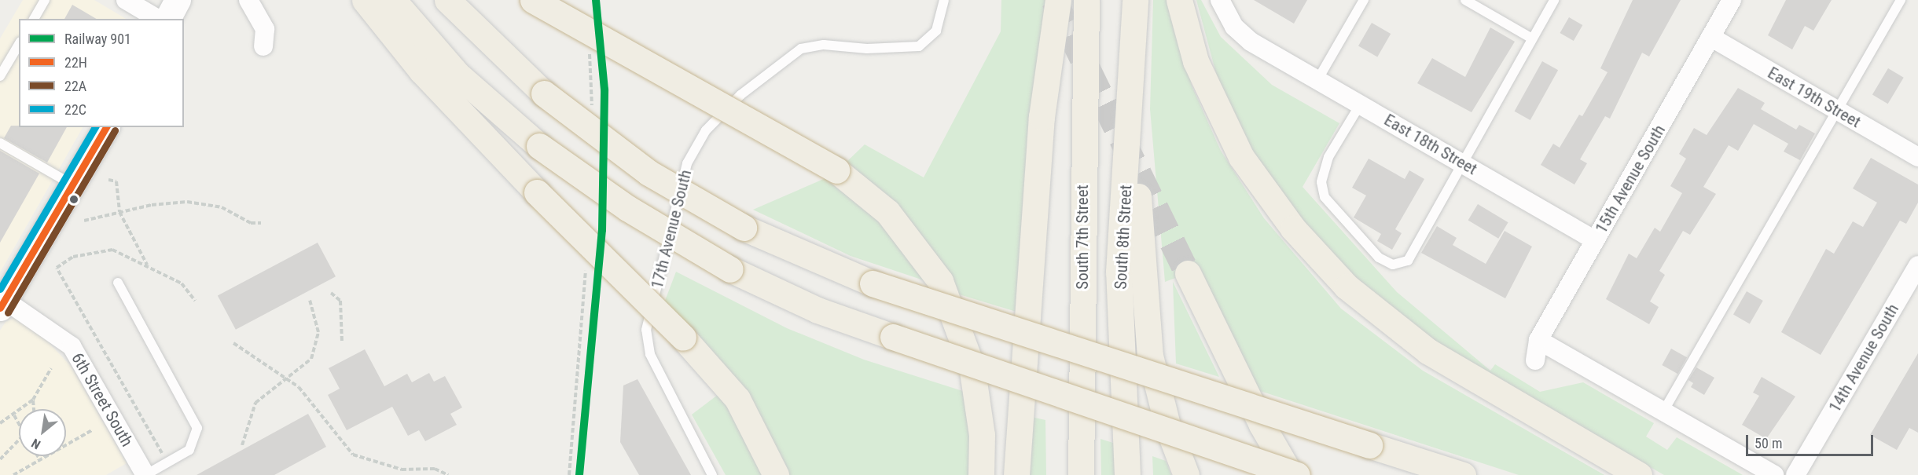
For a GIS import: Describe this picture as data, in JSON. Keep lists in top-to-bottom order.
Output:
{
  "streets": {
    "highway": ["South 7th Street", "South 8th Street"],
    "street": [
      "East 19th Street",
      "East 18th Street",
      "15th Avenue South",
      "14th Avenue South",
      "6th Street South"
    ],
    "lane": ["17th Avenue South"]
  },
  "crossings": [
    ["East 19th Street", "15th Avenue South"],
    ["East 18th Street", "15th Avenue South"]
  ],
  "lines": [
    "rail line 901",
    "transit line 22H",
    "transit line 22C",
    "transit line 22A"
  ],
  "legend": [
    "Railway 901",
    "22H",
    "22A",
    "22C"
  ],
  "scale_bar": "50 m",
  "north": "bottom left"
}
